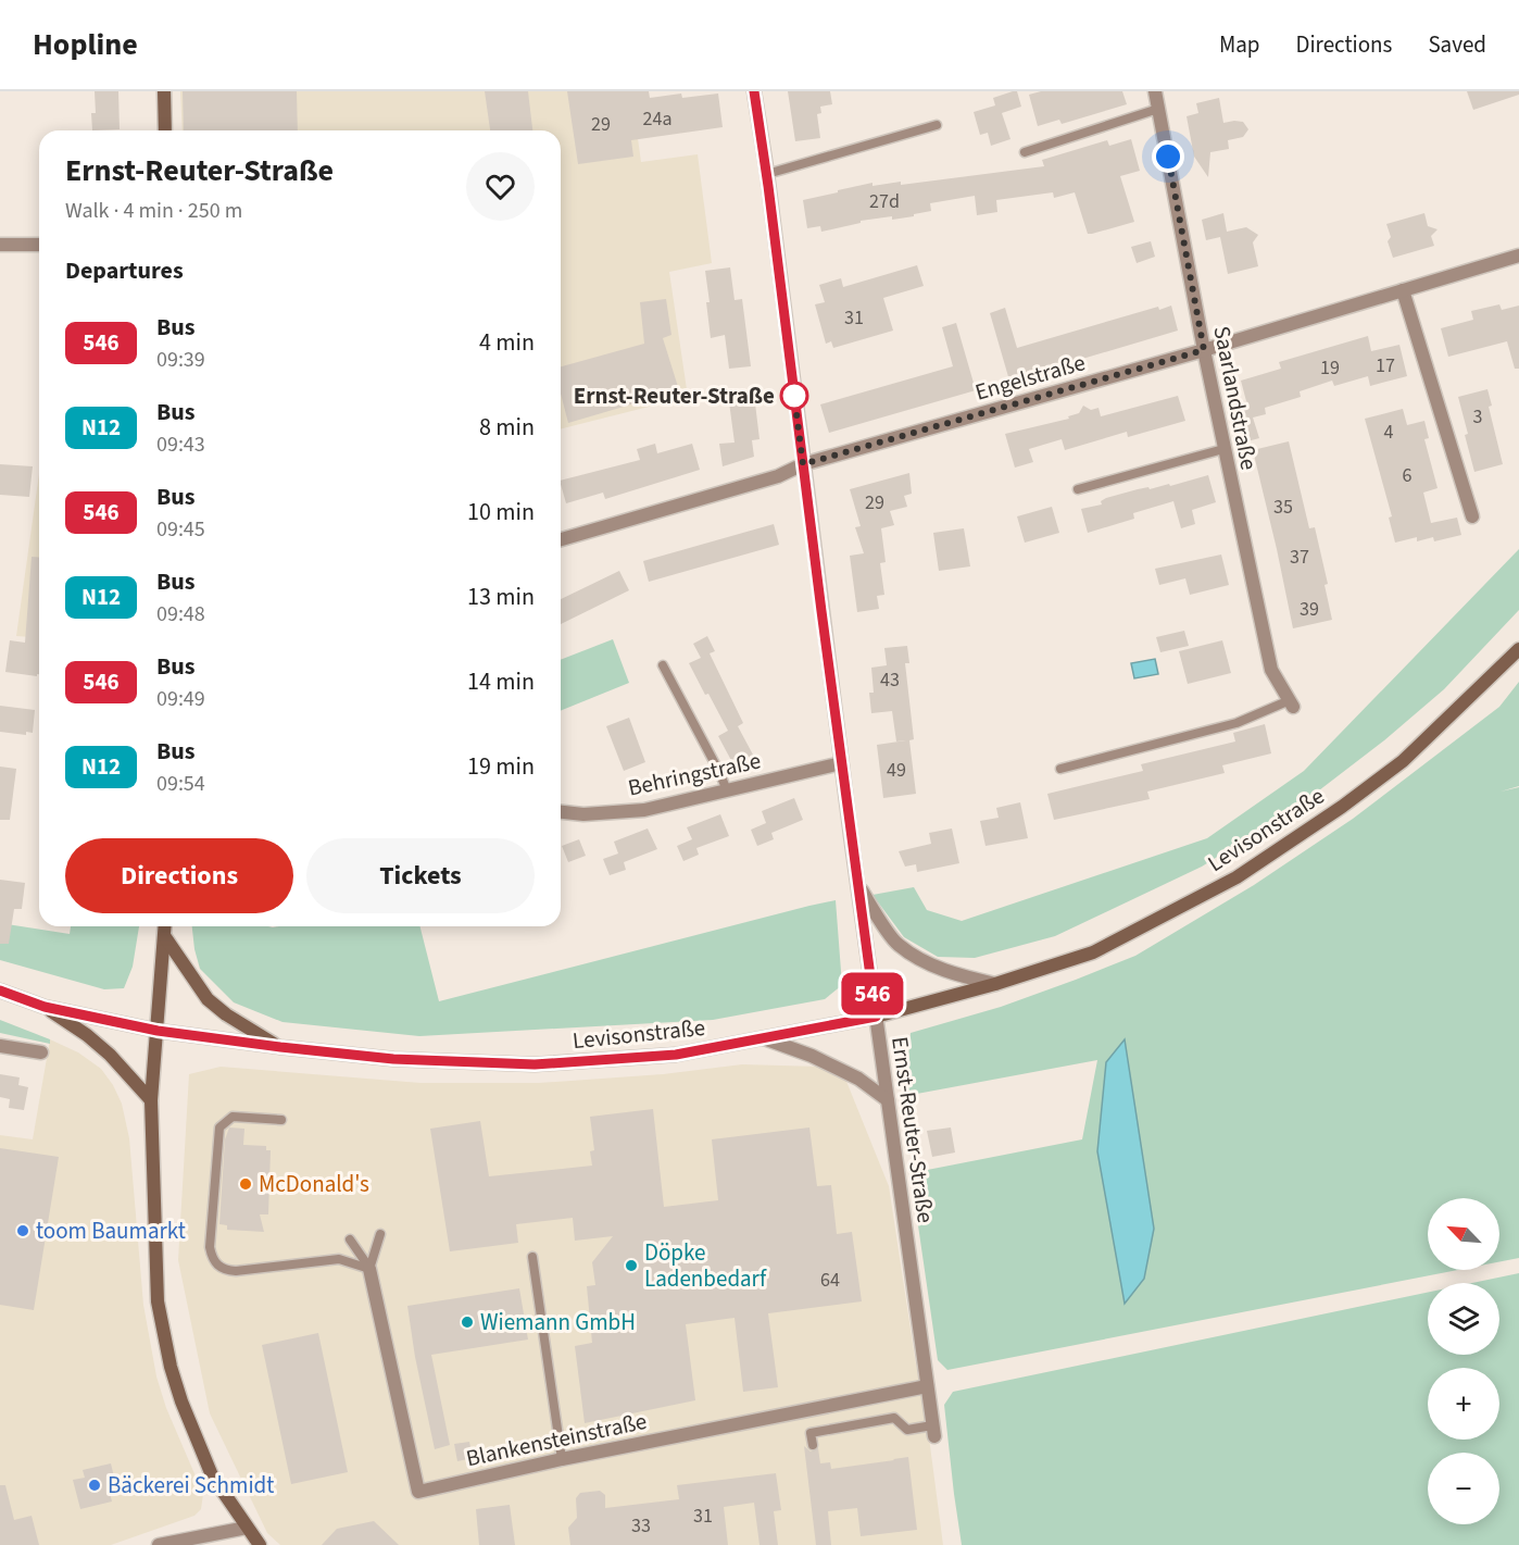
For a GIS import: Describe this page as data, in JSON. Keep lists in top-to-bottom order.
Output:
{
  "streets": {
    "main road": ["Levisonstraße"],
    "street": [
      "Engelstraße",
      "Saarlandstraße",
      "Behringstraße",
      "Ernst-Reuter-Straße",
      "Blankensteinstraße"
    ]
  },
  "crossings": [
    ["Engelstraße", "Saarlandstraße"],
    ["Engelstraße", "Ernst-Reuter-Straße"],
    ["Behringstraße", "Ernst-Reuter-Straße"],
    ["Levisonstraße", "Ernst-Reuter-Straße"],
    ["Ernst-Reuter-Straße", "Blankensteinstraße"]
  ],
  "places": [
    "Ernst-Reuter-Straße",
    "McDonald's",
    "toom Baumarkt",
    "Döpke Ladenbedarf",
    "Wiemann GmbH",
    "Bäckerei Schmidt"
  ],
  "lines": ["bus line 546"],
  "house_numbers": [
    "24a",
    "29",
    "27d",
    "31",
    "17",
    "19",
    "3",
    "4",
    "6",
    "29",
    "35",
    "37",
    "39",
    "43",
    "49",
    "64",
    "31",
    "33"
  ],
  "north": "top left",
  "page": {
    "header": "Hopline",
    "nav": ["Map", "Directions", "Saved"],
    "on_map": "546",
    "heading": [
      ["Ernst-Reuter-Straße", "Walk · 4 min · 250 m"],
      "Departures"
    ],
    "list": [
      {
        "mark": "546",
        "name": "Bus",
        "note": "09:39",
        "value": "4 min"
      },
      {
        "mark": "N12",
        "name": "Bus",
        "note": "09:43",
        "value": "8 min"
      },
      {
        "mark": "546",
        "name": "Bus",
        "note": "09:45",
        "value": "10 min"
      },
      {
        "mark": "N12",
        "name": "Bus",
        "note": "09:48",
        "value": "13 min"
      },
      {
        "mark": "546",
        "name": "Bus",
        "note": "09:49",
        "value": "14 min"
      },
      {
        "mark": "N12",
        "name": "Bus",
        "note": "09:54",
        "value": "19 min"
      }
    ],
    "buttons": ["Directions", "Tickets"],
    "map_buttons": ["+", "−"]
  }
}
